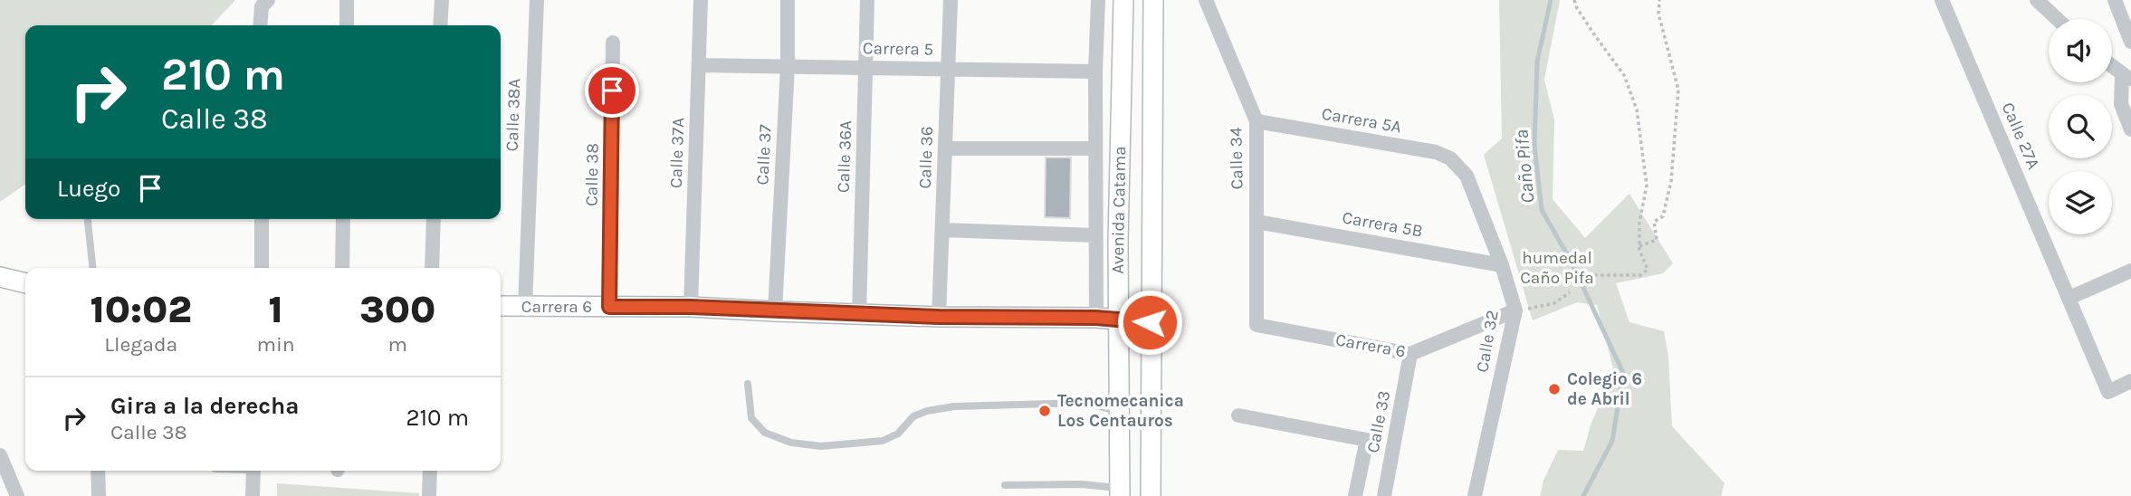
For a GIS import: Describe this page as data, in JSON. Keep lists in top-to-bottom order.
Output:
{
  "streets": {
    "main road": ["Avenida Catama", "Carrera 6"],
    "street": [
      "Carrera 5",
      "Calle 38A",
      "Carrera 5A",
      "Calle 27A",
      "Calle 37A",
      "Calle 37",
      "Calle 36A",
      "Calle 36",
      "Calle 34",
      "Calle 38",
      "Carrera 5B",
      "Calle 32",
      "Calle 33"
    ]
  },
  "crossings": [
    ["Carrera 5", "Calle 37A"],
    ["Carrera 5", "Calle 37"],
    ["Carrera 5", "Calle 36A"],
    ["Carrera 5", "Calle 36"],
    ["Carrera 5", "Avenida Catama"],
    ["Calle 38A", "Carrera 6"],
    ["Carrera 5A", "Calle 34"],
    ["Carrera 5A", "Calle 32"],
    ["Calle 37A", "Carrera 6"],
    ["Calle 37", "Carrera 6"],
    ["Calle 36A", "Carrera 6"],
    ["Calle 36", "Carrera 6"],
    ["Calle 34", "Carrera 5B"],
    ["Calle 34", "Carrera 6"],
    ["Calle 38", "Carrera 6"],
    ["Avenida Catama", "Carrera 6"],
    ["Carrera 5B", "Calle 32"],
    ["Carrera 6", "Calle 32"],
    ["Carrera 6", "Calle 33"]
  ],
  "water": ["Caño Pifa"],
  "parks": ["humedal Caño Pifa"],
  "places": ["Colegio 6 de Abril", "Tecnomecanica Los Centauros"],
  "page": {
    "turn": ["210 m", "Calle 38"],
    "then": "Luego",
    "eta": [
      "10:02",
      "Llegada",
      "1",
      "min",
      "300",
      "m"
    ],
    "list": [
      {
        "name": "Gira a la derecha",
        "note": "Calle 38",
        "value": "210 m"
      }
    ]
  }
}
